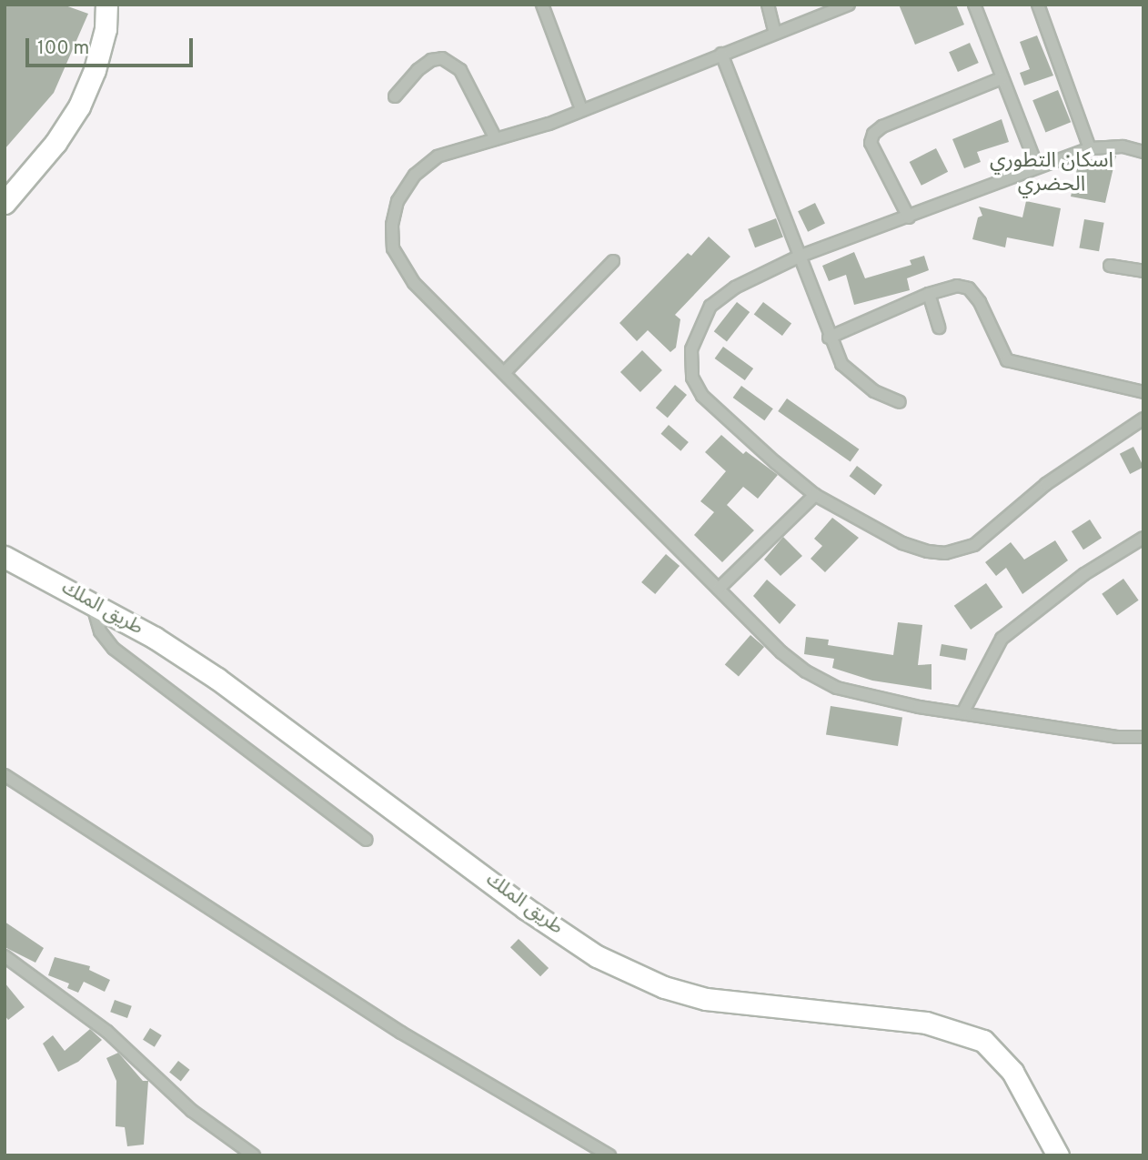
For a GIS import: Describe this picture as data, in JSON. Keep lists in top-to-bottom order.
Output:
{
  "streets": {
    "main road": ["طريق الملك"]
  },
  "districts": ["اسكان التطوري الحضري"],
  "scale_bar": "100 m"
}
